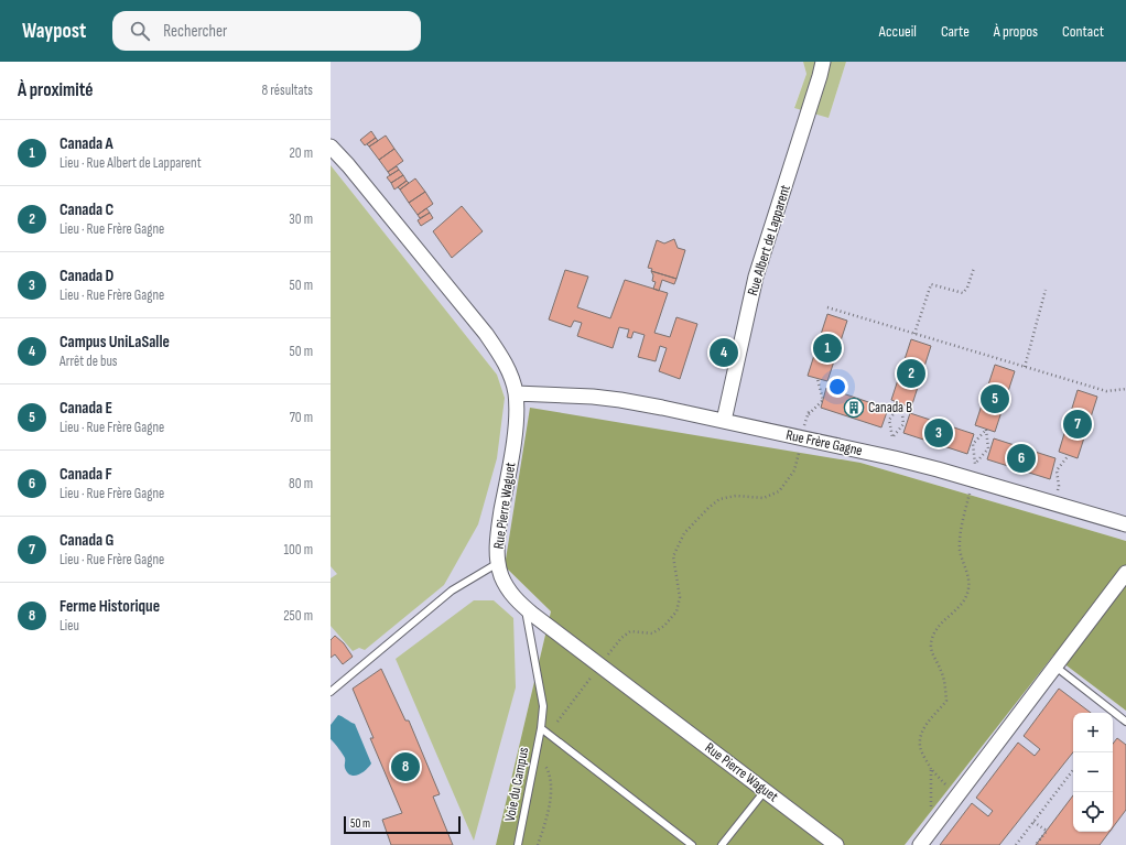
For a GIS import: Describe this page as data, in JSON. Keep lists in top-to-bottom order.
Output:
{
  "streets": {
    "street": ["Rue Albert de Lapparent", "Rue Frère Gagne", "Rue Pierre Waguet"],
    "lane": ["Voie du Campus"]
  },
  "crossings": [
    ["Rue Albert de Lapparent", "Rue Frère Gagne"],
    ["Rue Frère Gagne", "Rue Pierre Waguet"],
    ["Rue Pierre Waguet", "Voie du Campus"]
  ],
  "places": {
    "building": ["Canada B"]
  },
  "scale_bar": "50 m",
  "page": {
    "header": "Waypost",
    "search": "Rechercher",
    "nav": [
      "Accueil",
      "Carte",
      "À propos",
      "Contact"
    ],
    "heading": ["À proximité", "8 résultats"],
    "list": [
      {
        "mark": "1",
        "name": "Canada A",
        "note": "Lieu · Rue Albert de Lapparent",
        "value": "20 m"
      },
      {
        "mark": "2",
        "name": "Canada C",
        "note": "Lieu · Rue Frère Gagne",
        "value": "30 m"
      },
      {
        "mark": "3",
        "name": "Canada D",
        "note": "Lieu · Rue Frère Gagne",
        "value": "50 m"
      },
      {
        "mark": "4",
        "name": "Campus UniLaSalle",
        "note": "Arrêt de bus",
        "value": "50 m"
      },
      {
        "mark": "5",
        "name": "Canada E",
        "note": "Lieu · Rue Frère Gagne",
        "value": "70 m"
      },
      {
        "mark": "6",
        "name": "Canada F",
        "note": "Lieu · Rue Frère Gagne",
        "value": "80 m"
      },
      {
        "mark": "7",
        "name": "Canada G",
        "note": "Lieu · Rue Frère Gagne",
        "value": "100 m"
      },
      {
        "mark": "8",
        "name": "Ferme Historique",
        "note": "Lieu",
        "value": "250 m"
      }
    ],
    "pins": [
      "1",
      "4",
      "2",
      "5",
      "7",
      "3",
      "6",
      "8"
    ],
    "map_buttons": ["+", "−"],
    "scale": "50 m"
  }
}
